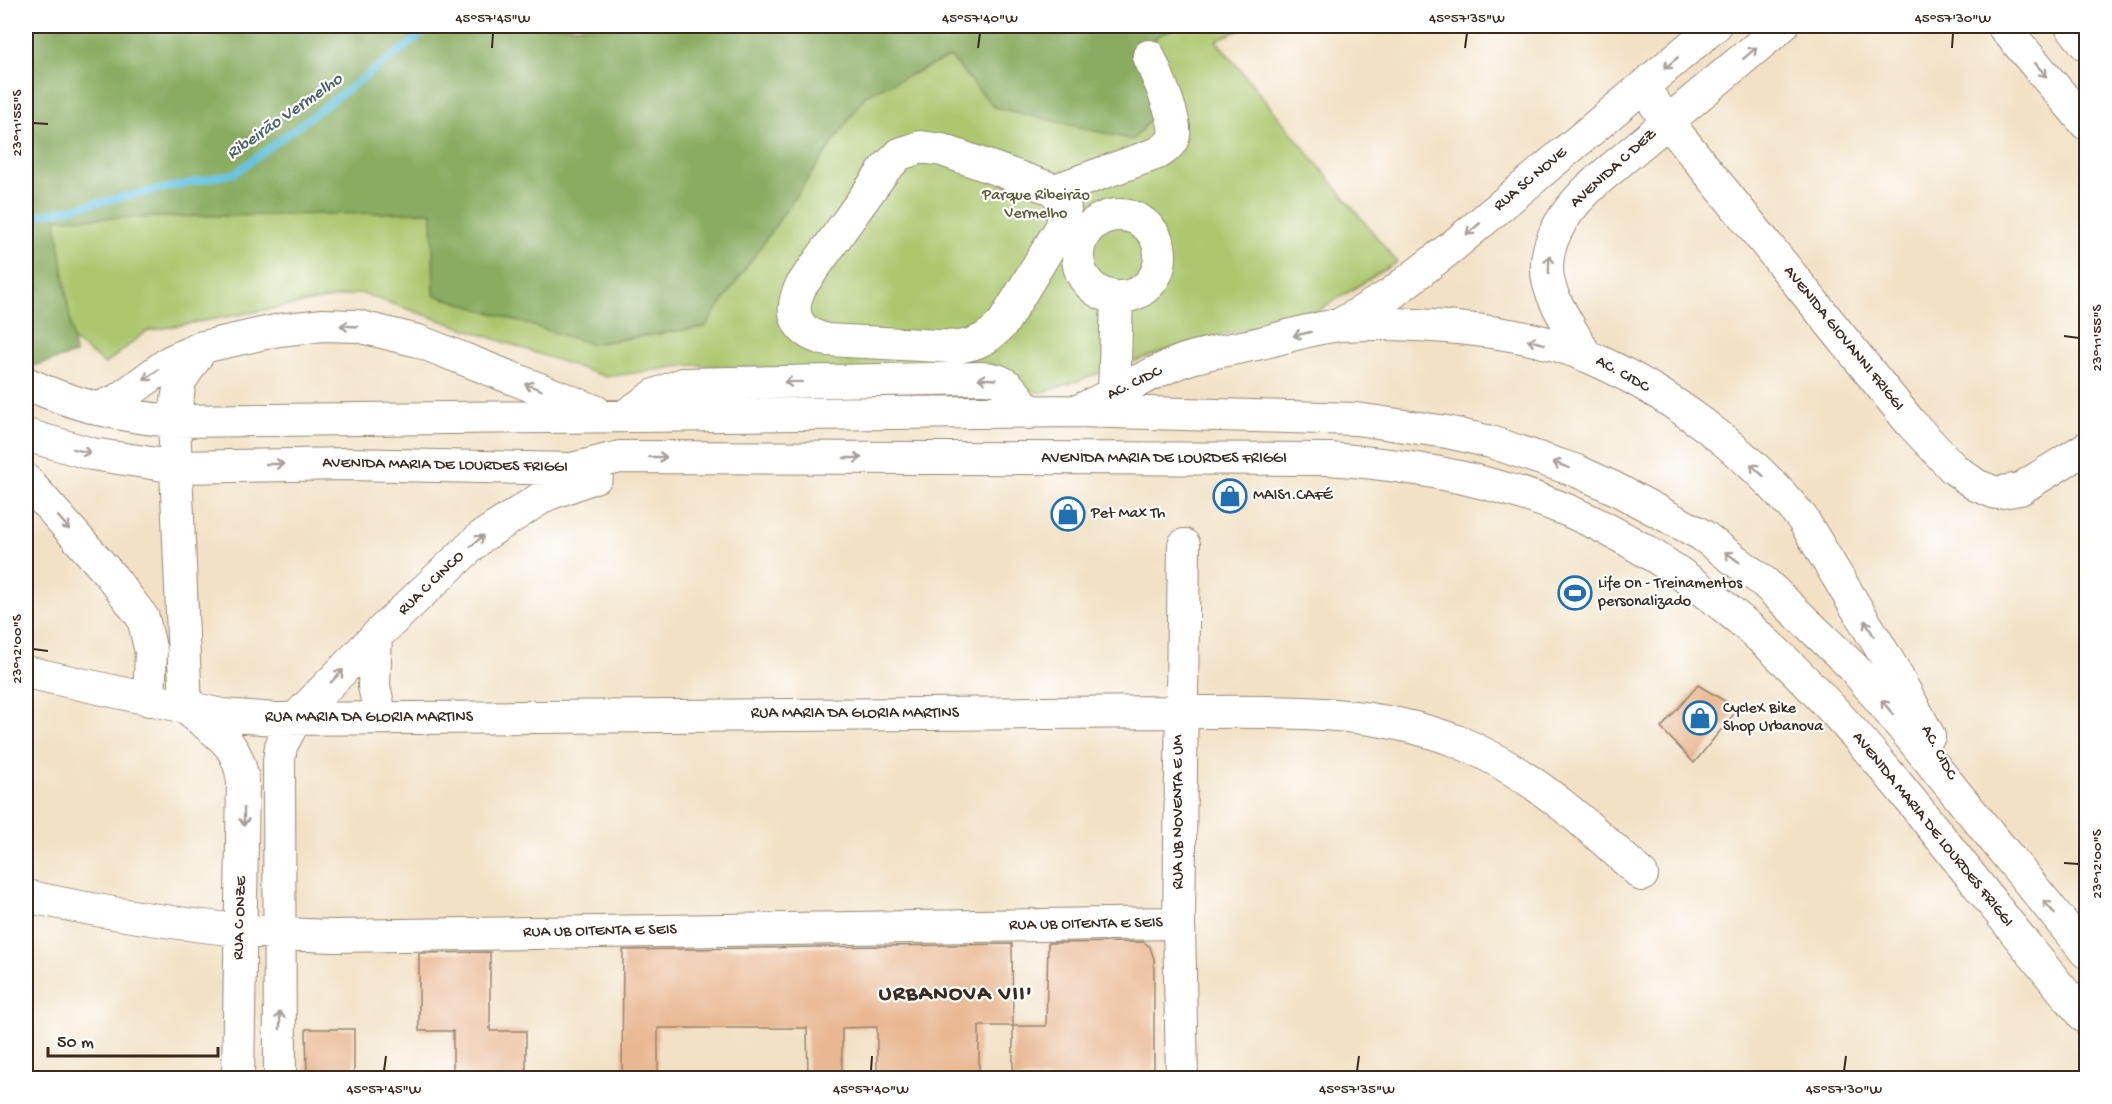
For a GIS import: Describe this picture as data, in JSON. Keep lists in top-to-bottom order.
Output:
{
  "streets": {
    "street": [
      "AVENIDA C DEZ",
      "RUA SC NOVE",
      "AVENIDA GIOVANNI FRIGGI",
      "AC. CIDC",
      "AVENIDA MARIA DE LOURDES FRIGGI",
      "RUA C CINCO",
      "RUA MARIA DA GLORIA MARTINS",
      "RUA UB NOVENTA E UM",
      "RUA C ONZE",
      "RUA UB OITENTA E SEIS"
    ]
  },
  "crossings": [
    ["AVENIDA C DEZ", "AVENIDA GIOVANNI FRIGGI"],
    ["AVENIDA C DEZ", "AC. CIDC"],
    ["RUA SC NOVE", "AVENIDA GIOVANNI FRIGGI"],
    ["RUA SC NOVE", "AC. CIDC"],
    ["AVENIDA MARIA DE LOURDES FRIGGI", "RUA C CINCO"],
    ["RUA C CINCO", "RUA MARIA DA GLORIA MARTINS"],
    ["RUA C CINCO", "RUA UB OITENTA E SEIS"],
    ["RUA MARIA DA GLORIA MARTINS", "RUA UB NOVENTA E UM"],
    ["RUA MARIA DA GLORIA MARTINS", "RUA C ONZE"],
    ["RUA UB NOVENTA E UM", "RUA UB OITENTA E SEIS"],
    ["RUA C ONZE", "RUA UB OITENTA E SEIS"]
  ],
  "one_way": ["AVENIDA C DEZ", "RUA SC NOVE", "RUA C CINCO"],
  "districts": ["URBANOVA VII'"],
  "water": ["Ribeirão Vermelho"],
  "parks": ["Parque Ribeirão Vermelho"],
  "places": {
    "shop": ["MAIS1.CAFÉ", "Pet Max Th", "CycleX Bike Shop Urbanova"],
    "sports": ["Life On - Treinamentos personalizado"]
  },
  "scale_bar": "50 m",
  "coordinates": [
    "45°57'45\"W",
    "45°57'40\"W",
    "45°57'35\"W",
    "45°57'30\"W",
    "23°11'55\"S",
    "23°12'00\"S"
  ]
}
